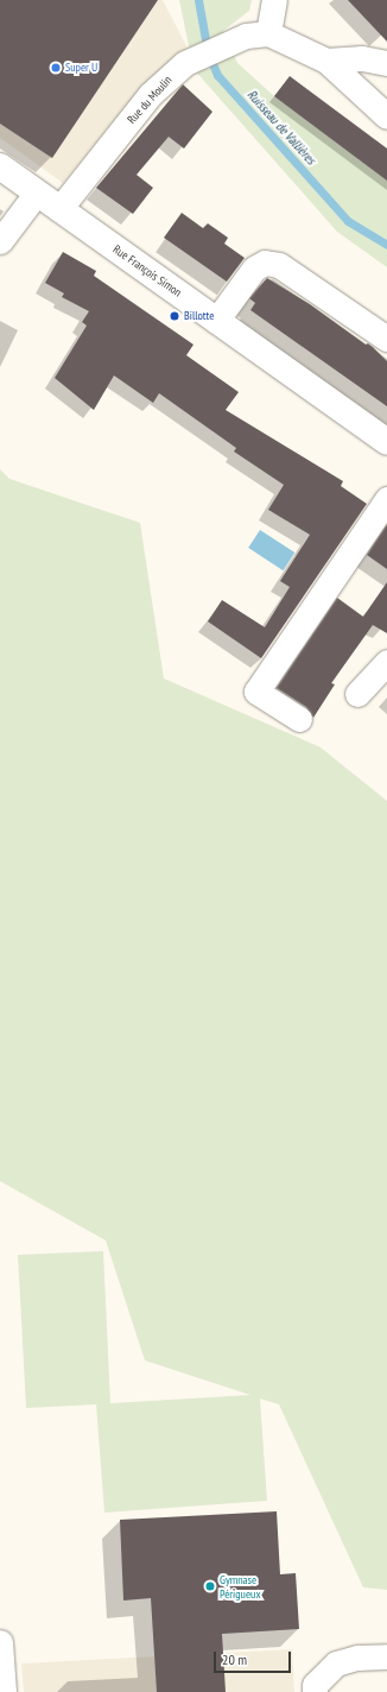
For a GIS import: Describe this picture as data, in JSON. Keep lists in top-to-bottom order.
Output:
{
  "streets": {
    "main road": ["Rue François Simon"],
    "street": ["Rue du Moulin"]
  },
  "crossings": [
    ["Rue du Moulin", "Rue François Simon"]
  ],
  "water": ["Ruisseau de Vallières"],
  "places": ["Super U", "Billotte", "Gymnase Périgueux"],
  "scale_bar": "20 m"
}
